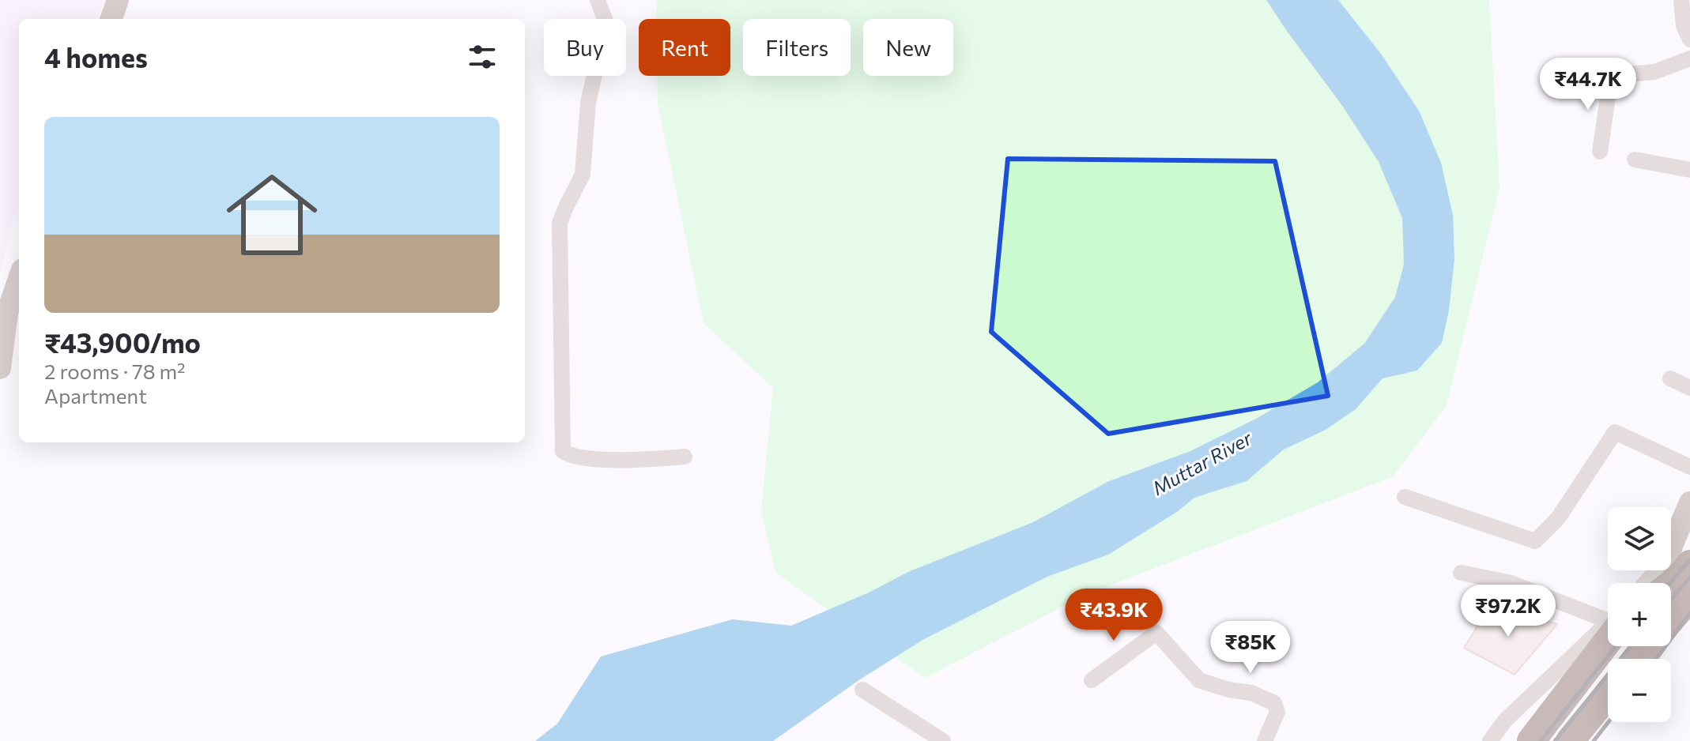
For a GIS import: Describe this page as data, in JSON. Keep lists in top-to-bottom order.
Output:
{
  "water": ["Muttar River"],
  "page": {
    "chip": [
      "Buy",
      "Rent",
      "Filters",
      "New"
    ],
    "heading": "4 homes",
    "price": [
      "₹44.7K",
      "₹97.2K",
      "₹43.9K",
      "₹85K"
    ],
    "list": [
      {
        "name": "₹43,900/mo",
        "note": "2 rooms · 78 m² · Apartment"
      }
    ],
    "map_buttons": ["+", "−"]
  }
}
